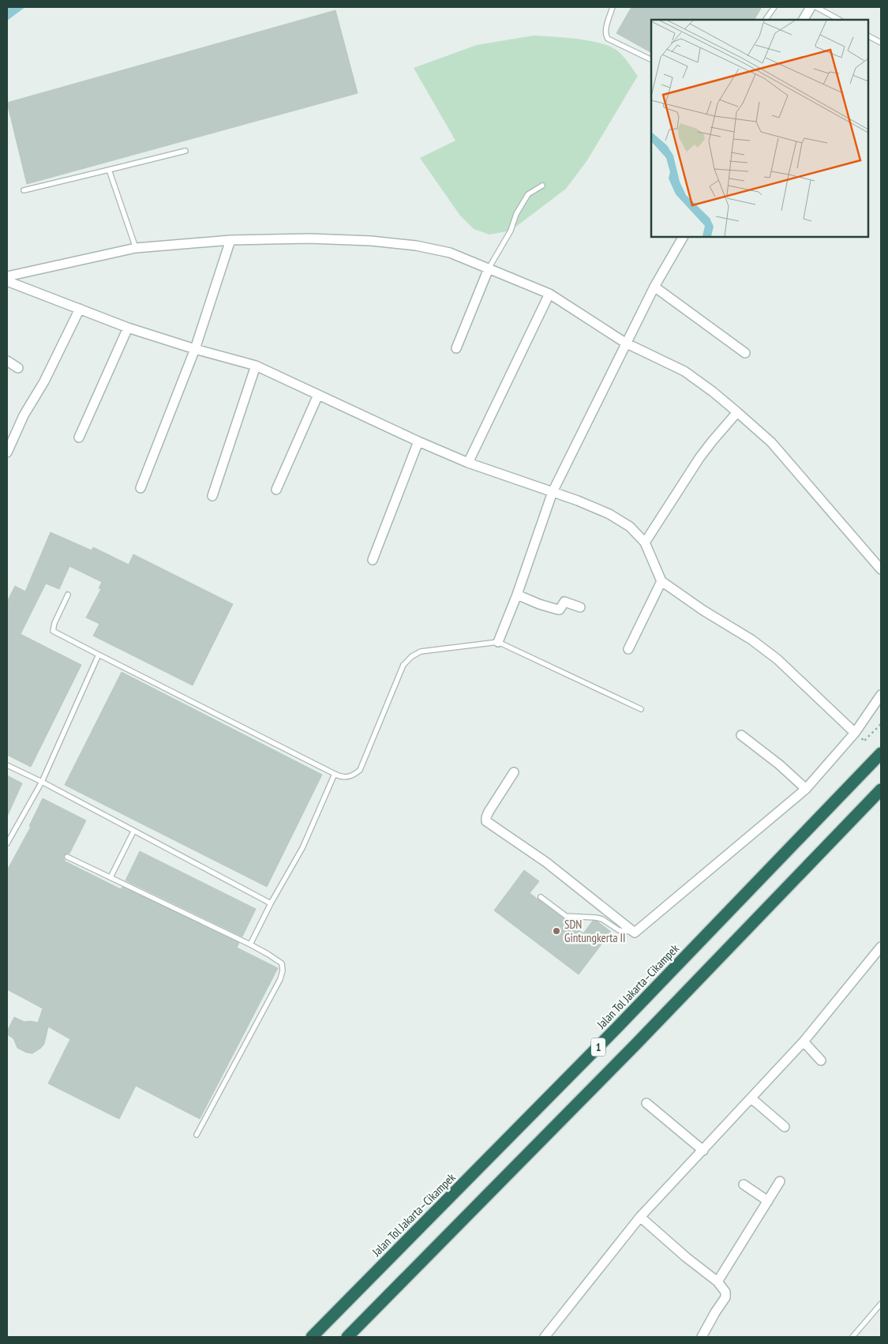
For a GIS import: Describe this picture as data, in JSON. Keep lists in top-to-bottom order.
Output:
{
  "streets": {
    "highway": ["Jalan Tol Jakarta–Cikampek", "1"]
  },
  "places": ["SDN Gintungkerta II"]
}
